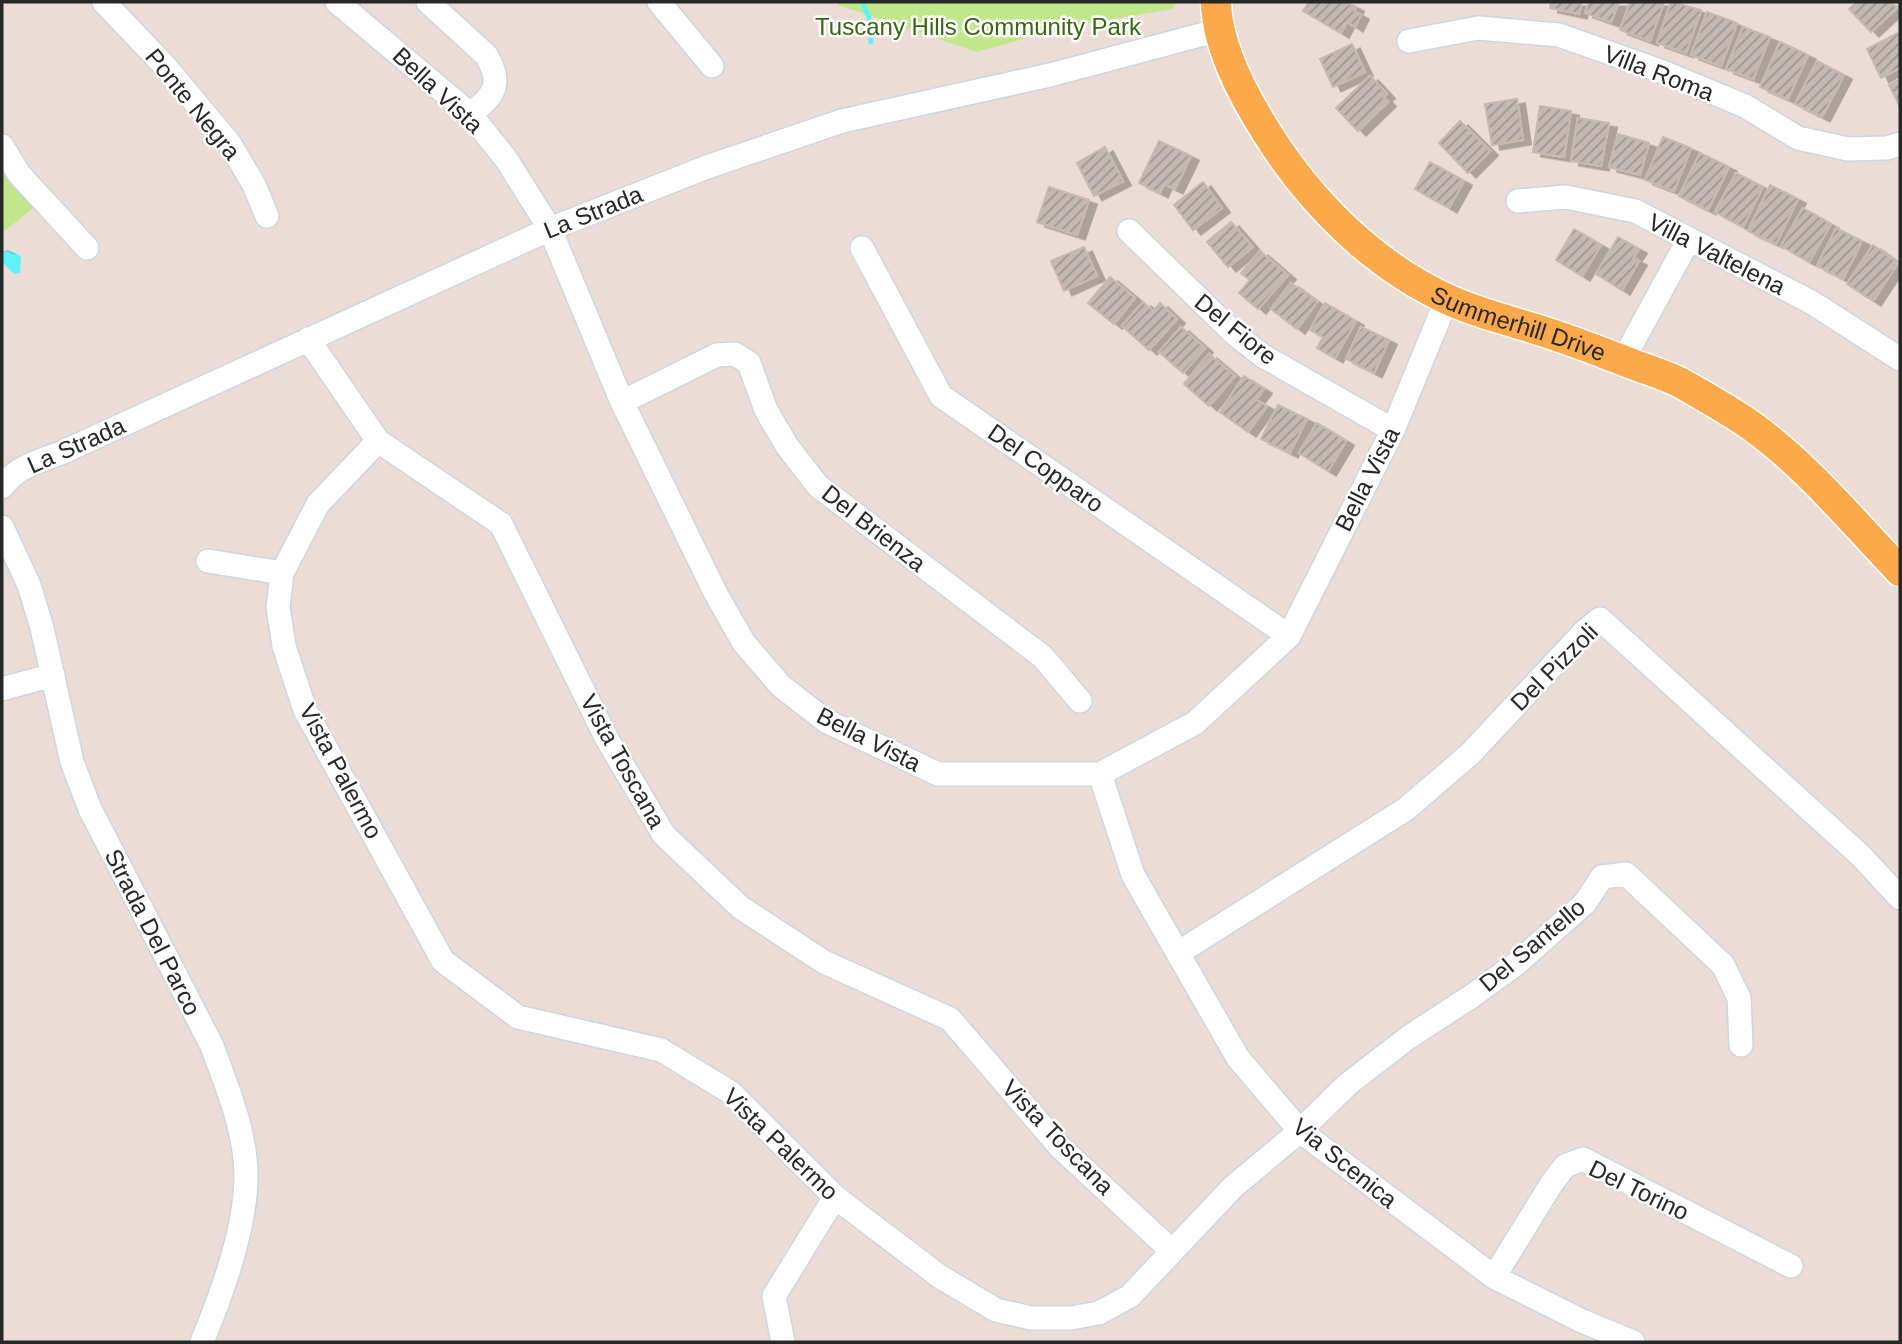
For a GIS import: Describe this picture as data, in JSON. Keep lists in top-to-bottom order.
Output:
{
  "streets": {
    "main road": ["Summerhill Drive"],
    "street": [
      "Villa Roma",
      "Bella Vista",
      "Ponte Negra",
      "La Strada",
      "Villa Valtelena",
      "Del Fiore",
      "Del Copparo",
      "Del Brienza",
      "Del Pizzoli",
      "Vista Toscana",
      "Vista Palermo",
      "Strada Del Parco",
      "Del Santello",
      "Via Scenica",
      "Del Torino"
    ]
  },
  "crossings": [
    ["Bella Vista", "La Strada"],
    ["Bella Vista", "Summerhill Drive"],
    ["Bella Vista", "Del Fiore"],
    ["Bella Vista", "Del Copparo"],
    ["Bella Vista", "Del Brienza"],
    ["Bella Vista", "Via Scenica"],
    ["La Strada", "Summerhill Drive"],
    ["La Strada", "Vista Toscana"],
    ["Del Pizzoli", "Via Scenica"],
    ["Vista Toscana", "Vista Palermo"],
    ["Vista Palermo", "Del Santello"],
    ["Vista Palermo", "Via Scenica"],
    ["Del Santello", "Via Scenica"],
    ["Via Scenica", "Del Torino"]
  ],
  "parks": ["Tuscany Hills Community Park"]
}
